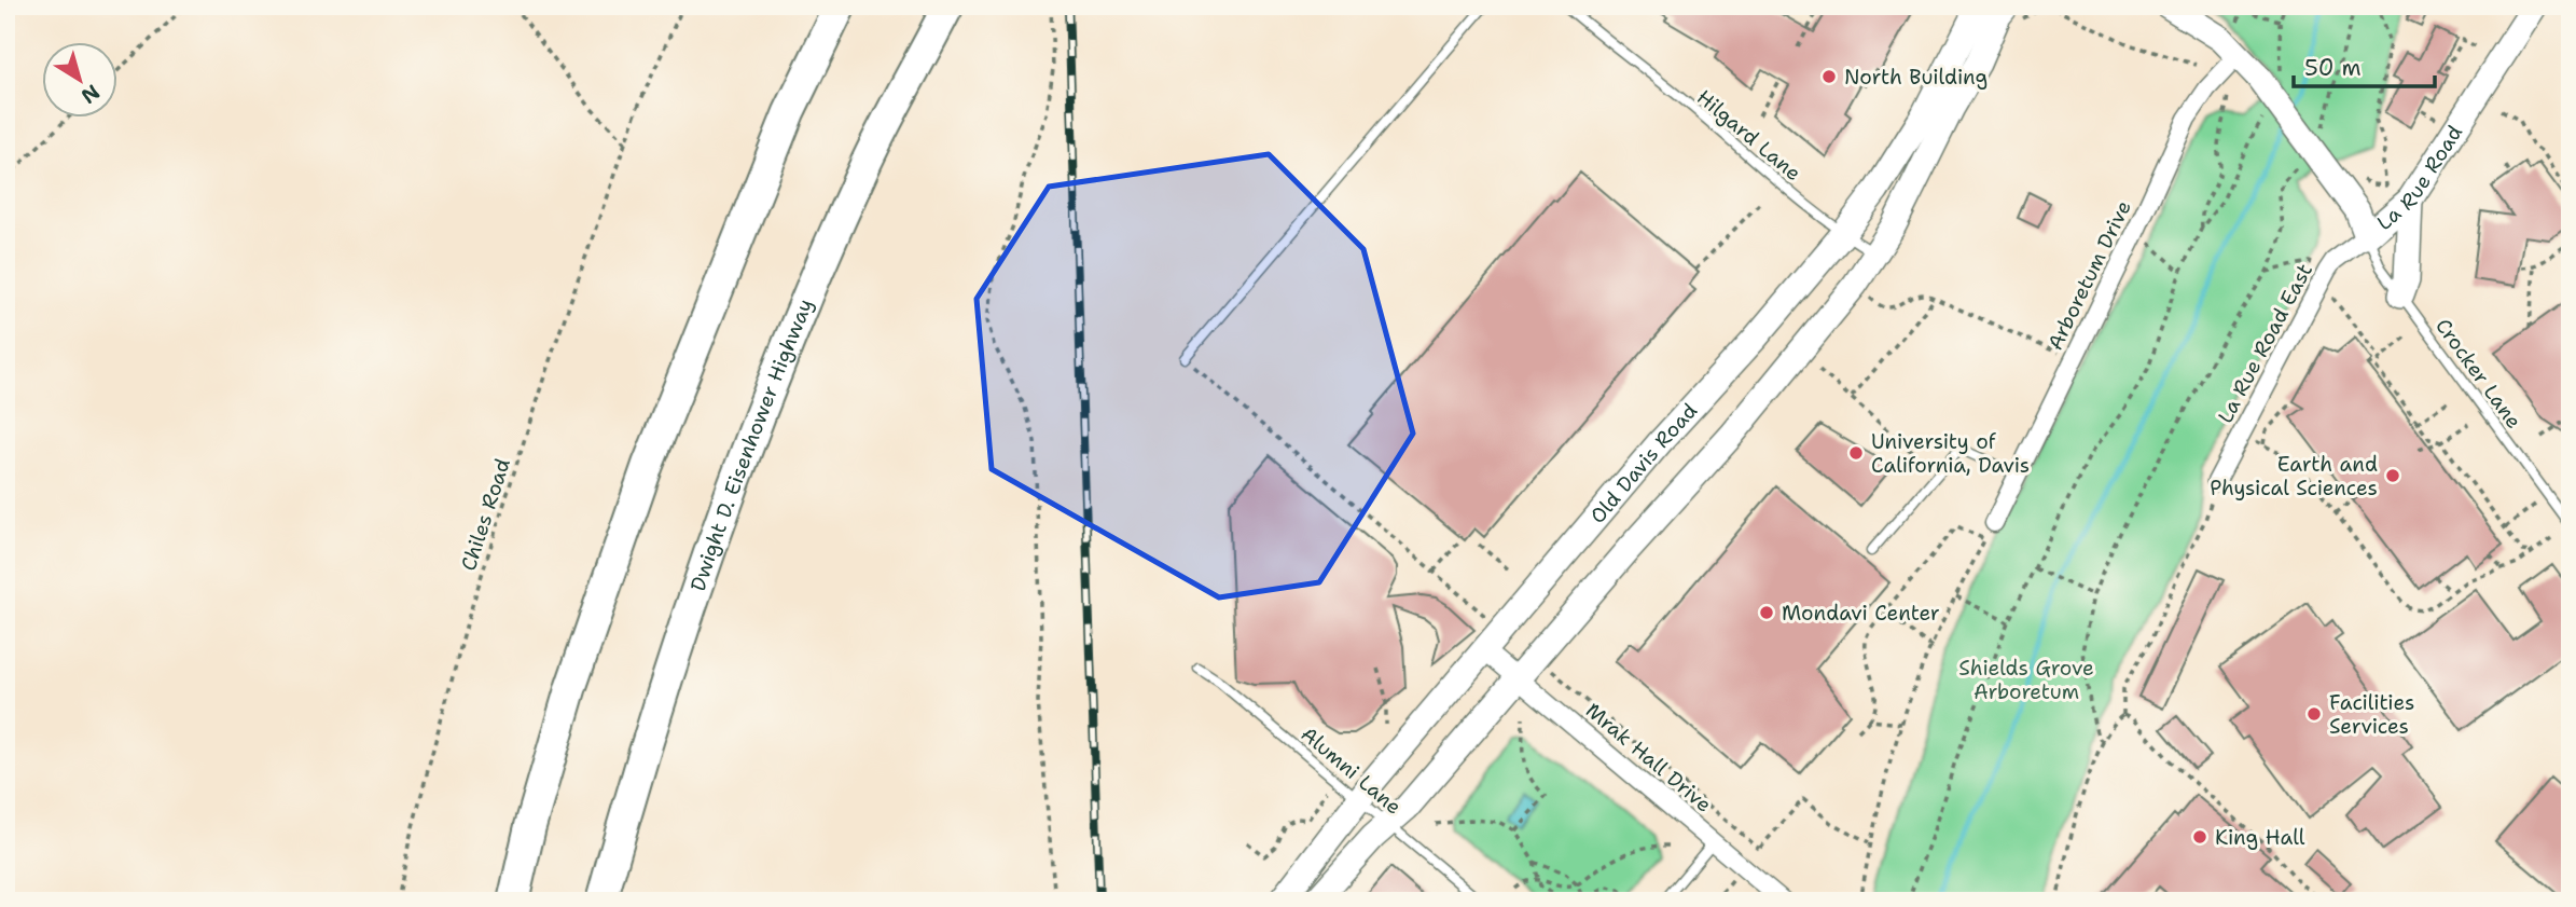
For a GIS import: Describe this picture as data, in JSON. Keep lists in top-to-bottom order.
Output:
{
  "streets": {
    "highway": ["Dwight D. Eisenhower Highway"],
    "street": [
      "La Rue Road",
      "Arboretum Drive",
      "La Rue Road East",
      "Old Davis Road",
      "Mrak Hall Drive"
    ],
    "lane": ["Hilgard Lane", "Crocker Lane", "Alumni Lane"],
    "path": ["Chiles Road"]
  },
  "crossings": [
    ["Hilgard Lane", "Old Davis Road"],
    ["La Rue Road", "Arboretum Drive"],
    ["La Rue Road", "La Rue Road East"],
    ["La Rue Road", "Crocker Lane"],
    ["La Rue Road East", "Crocker Lane"],
    ["Old Davis Road", "Mrak Hall Drive"],
    ["Old Davis Road", "Alumni Lane"]
  ],
  "parks": ["Shields Grove Arboretum"],
  "places": [
    "North Building",
    "University of California, Davis",
    "Earth and Physical Sciences",
    "Mondavi Center",
    "Facilities Services",
    "King Hall"
  ],
  "scale_bar": "50 m",
  "north": "bottom right"
}
